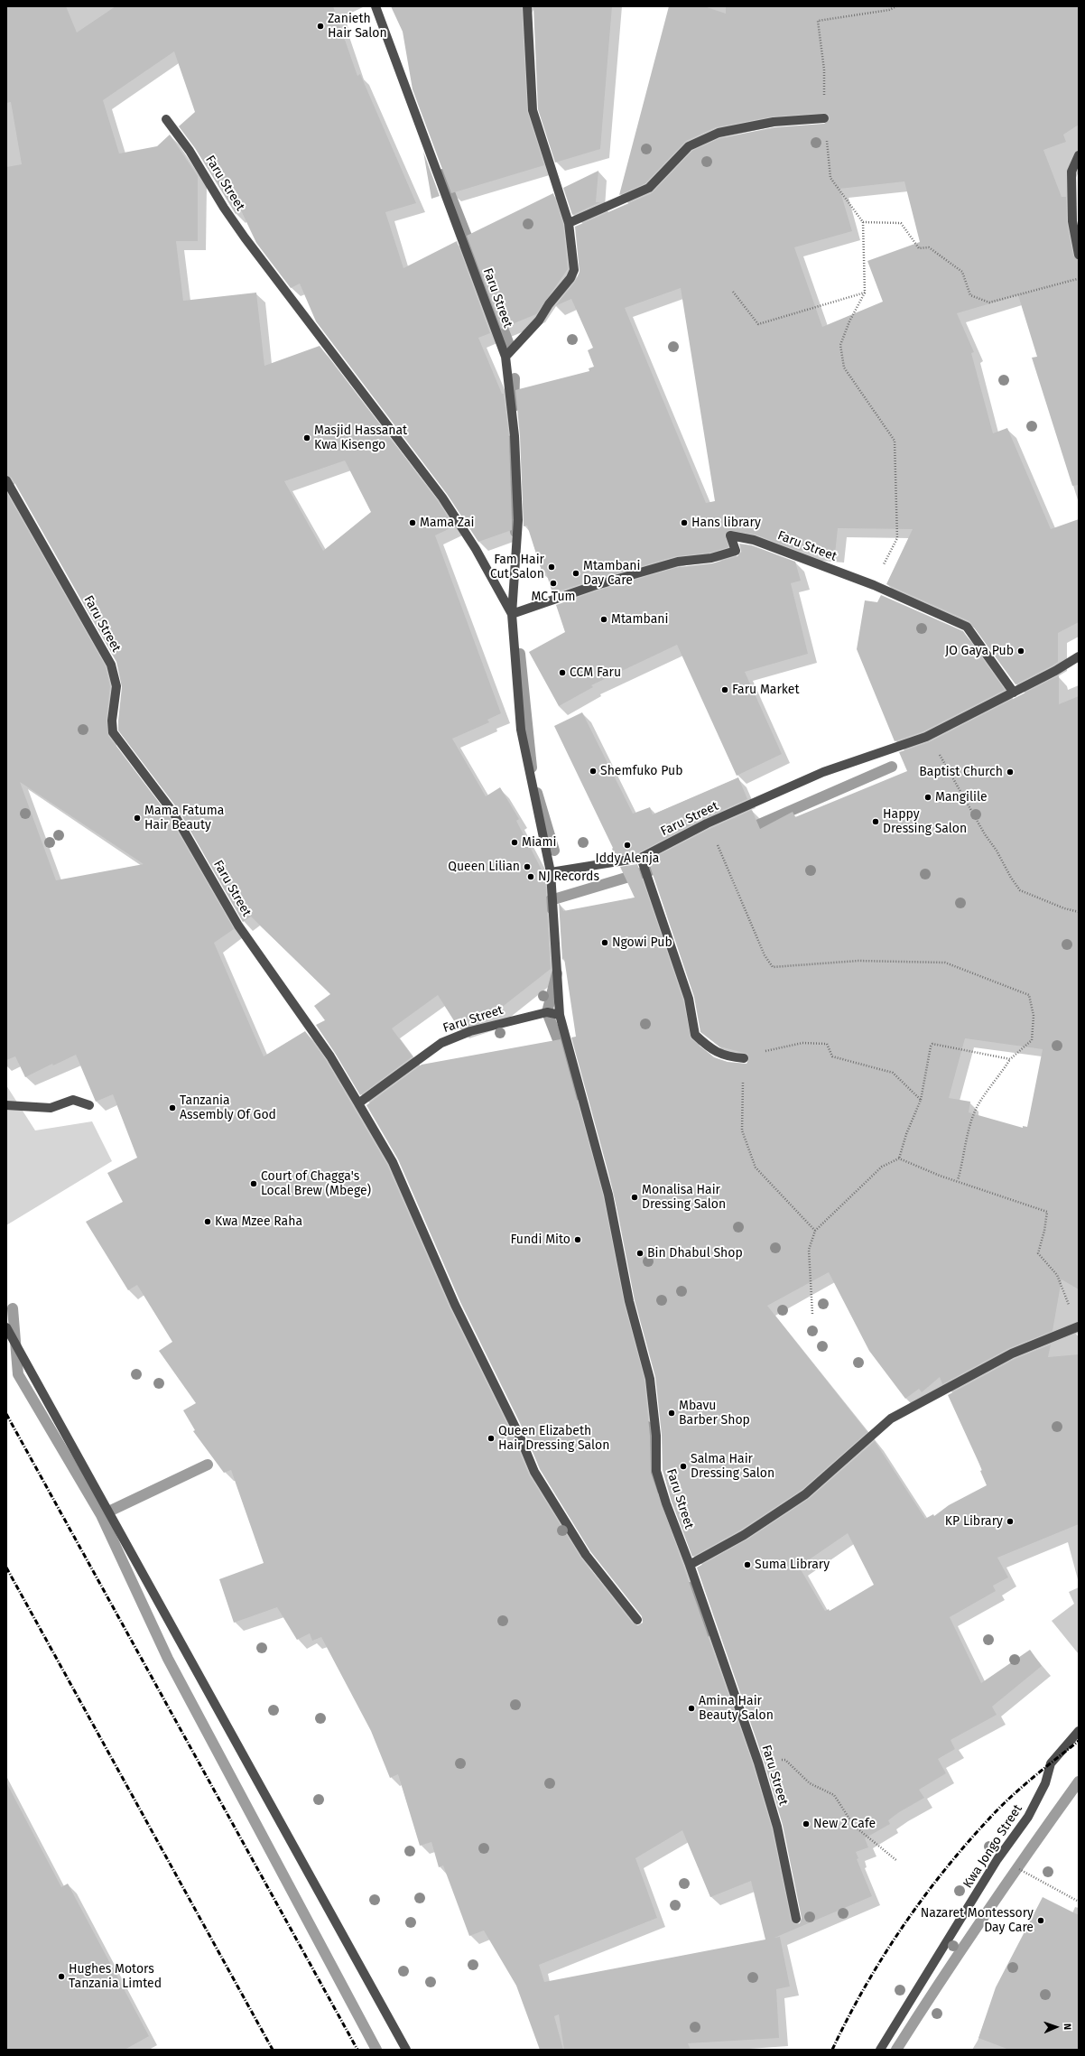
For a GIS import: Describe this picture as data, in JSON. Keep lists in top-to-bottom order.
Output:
{
  "streets": {
    "street": ["Faru Street", "Kwa Jongo Street"]
  },
  "places": [
    "Zanieth Hair Salon",
    "Masjid Hassanat Kwa Kisengo",
    "Mama Zai",
    "Hans library",
    "Fam Hair Cut Salon",
    "Mtambani Day Care",
    "MC Tum",
    "Mtambani",
    "JO Gaya Pub",
    "CCM Faru",
    "Faru Market",
    "Shemfuko Pub",
    "Baptist Church",
    "Mangilile",
    "Mama Fatuma Hair Beauty",
    "Happy Dressing Salon",
    "Miami",
    "Iddy Alenja",
    "Queen Lilian",
    "NJ Records",
    "Ngowi Pub",
    "Tanzania Assembly Of God",
    "Court of Chagga's Local Brew (Mbege)",
    "Monalisa Hair Dressing Salon",
    "Kwa Mzee Raha",
    "Fundi Mito",
    "Bin Dhabul Shop",
    "Mbavu Barber Shop",
    "Queen Elizabeth Hair Dressing Salon",
    "Salma Hair Dressing Salon",
    "KP Library",
    "Suma Library",
    "Amina Hair Beauty Salon",
    "New 2 Cafe",
    "Nazaret Montessory Day Care",
    "Hughes Motors Tanzania Limted"
  ],
  "north": "right"
}
